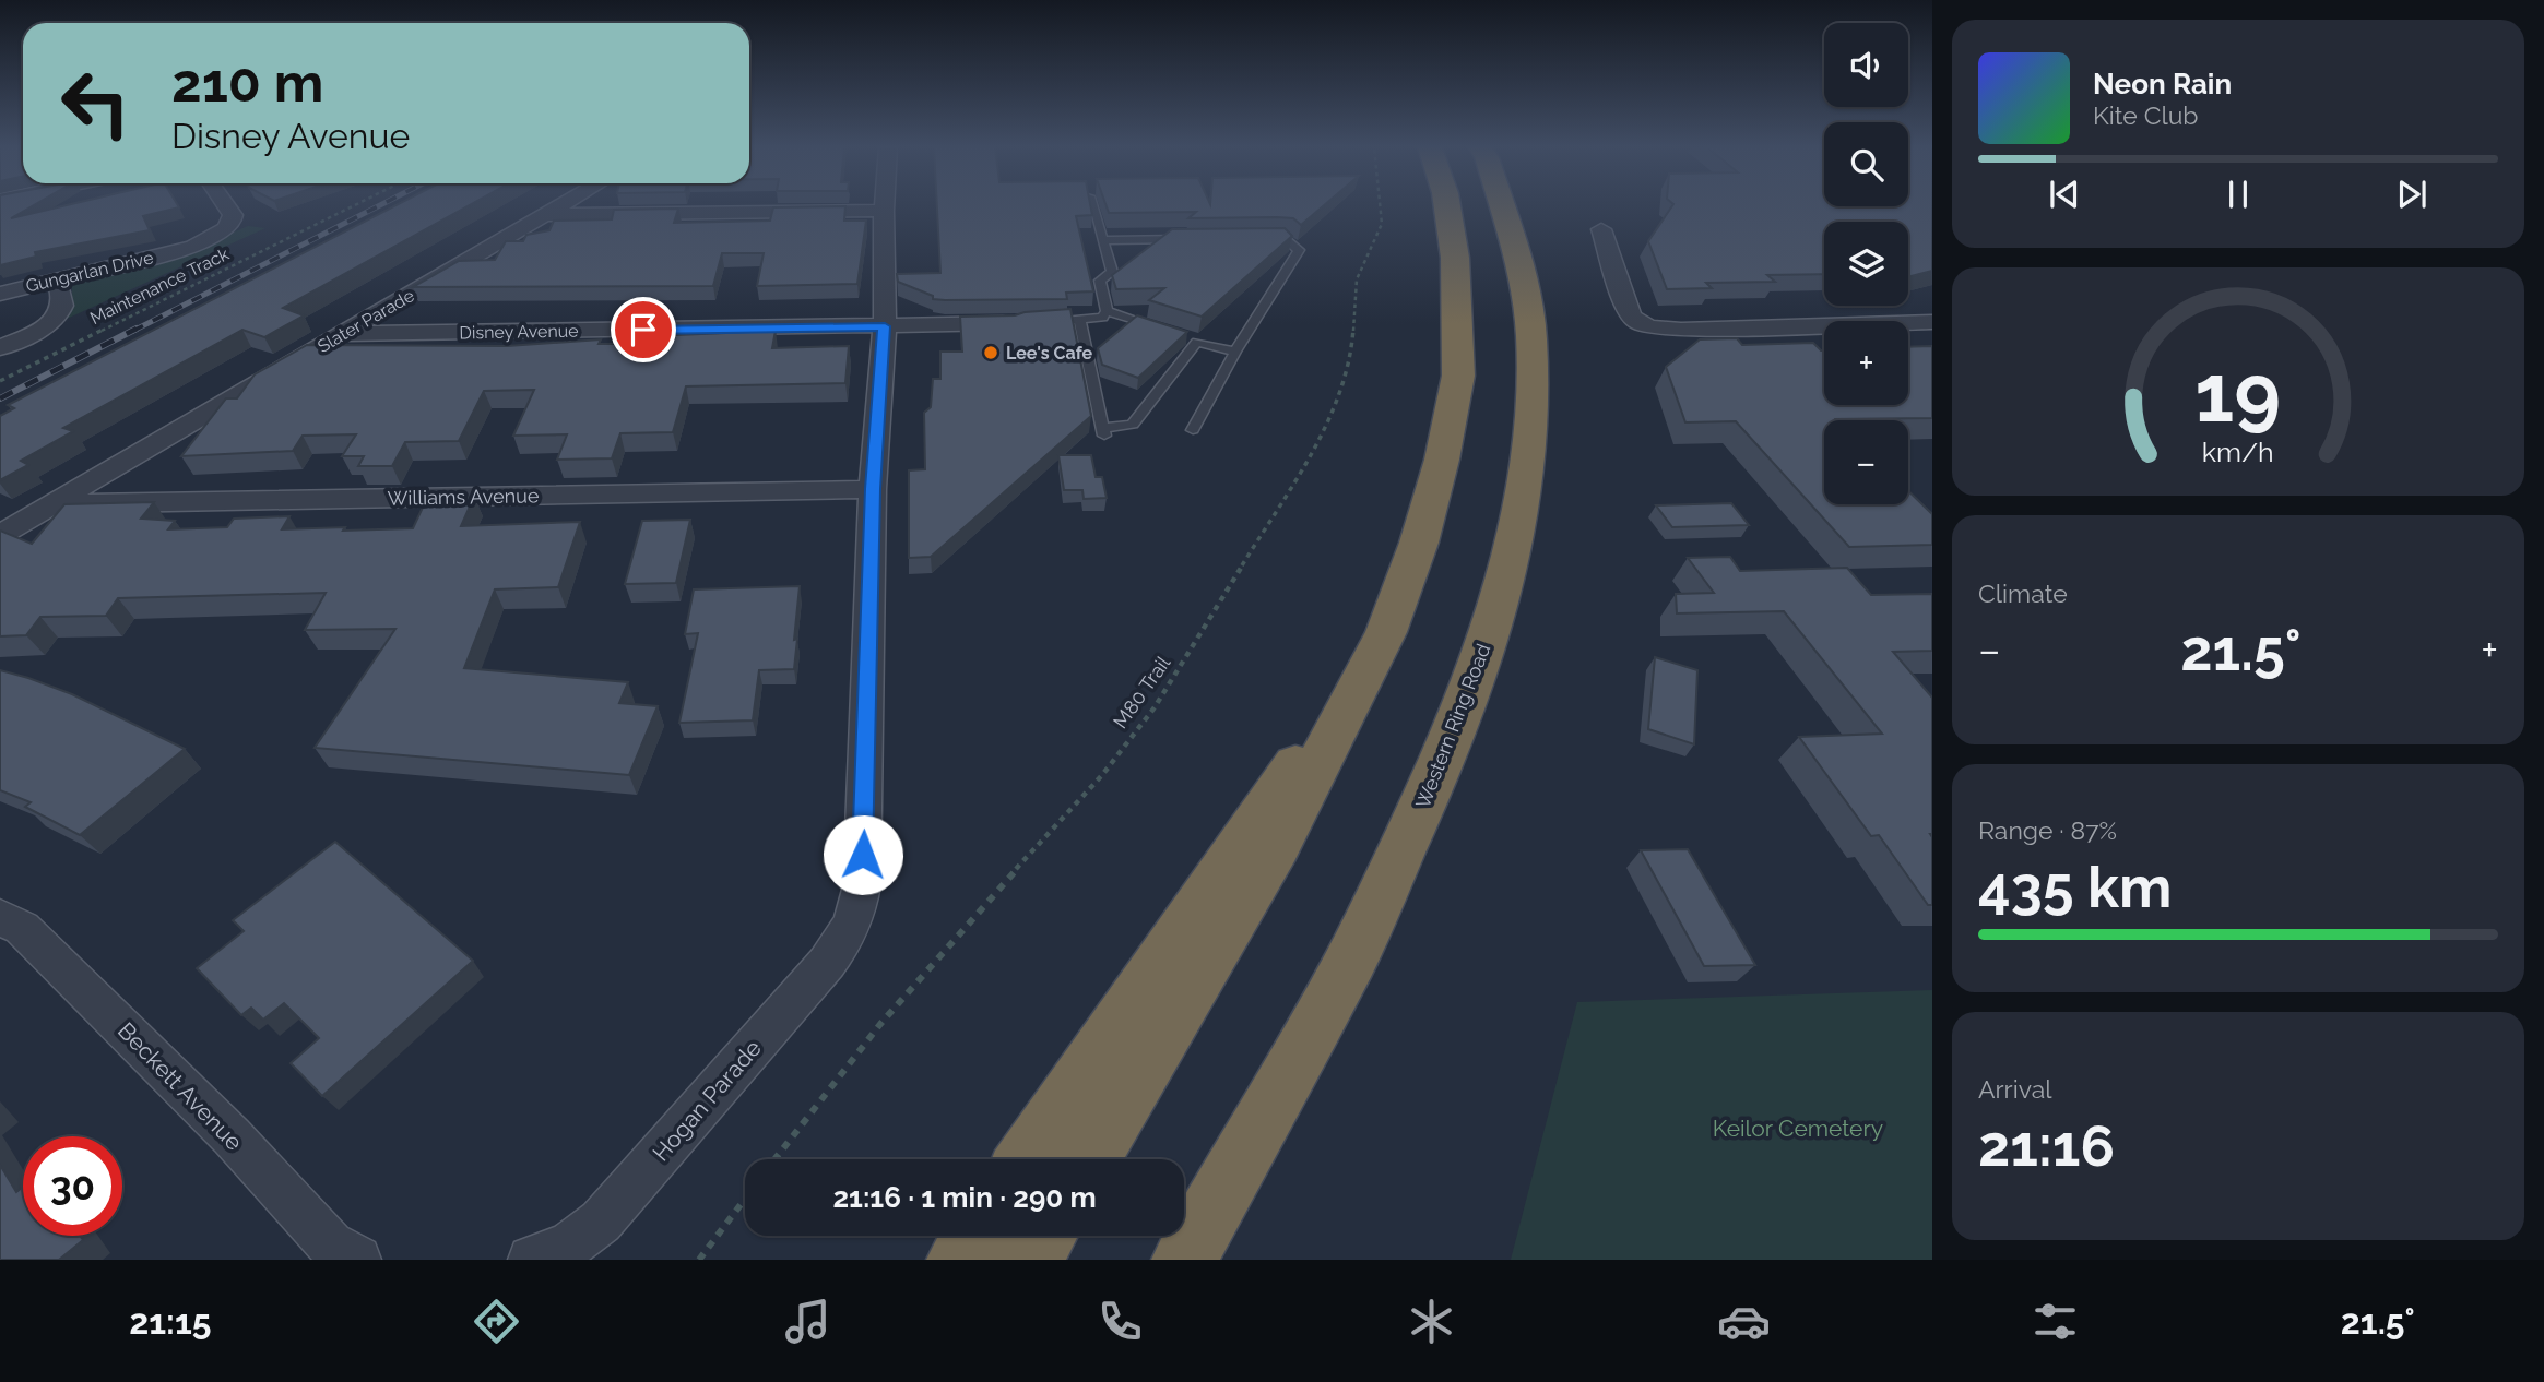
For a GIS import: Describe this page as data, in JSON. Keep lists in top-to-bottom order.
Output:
{
  "streets": {
    "highway": ["Western Ring Road"],
    "street": [
      "Gungarlan Drive",
      "Slater Parade",
      "Disney Avenue",
      "Williams Avenue",
      "Beckett Avenue",
      "Hogan Parade"
    ],
    "path": ["Maintenance Track", "M80 Trail"]
  },
  "crossings": [
    ["Slater Parade", "Disney Avenue"],
    ["Slater Parade", "Williams Avenue"],
    ["Williams Avenue", "Hogan Parade"]
  ],
  "parks": ["Keilor Cemetery"],
  "places": ["Lee's Cafe"],
  "page": {
    "map_buttons": ["+", "−"],
    "turn": ["210 m", "Disney Avenue"],
    "song": ["Neon Rain", "Kite Club"],
    "tile": [
      "Climate",
      ["Range · 87%", "435 km"],
      ["Arrival", "21:16"]
    ],
    "heat": ["−", "21.5°", "+"],
    "limit": "30",
    "trip": "21:16 · 1 min · 290 m",
    "tabs": ["21:15", "21.5°"],
    "gauge": ["19", "km/h"]
  }
}
